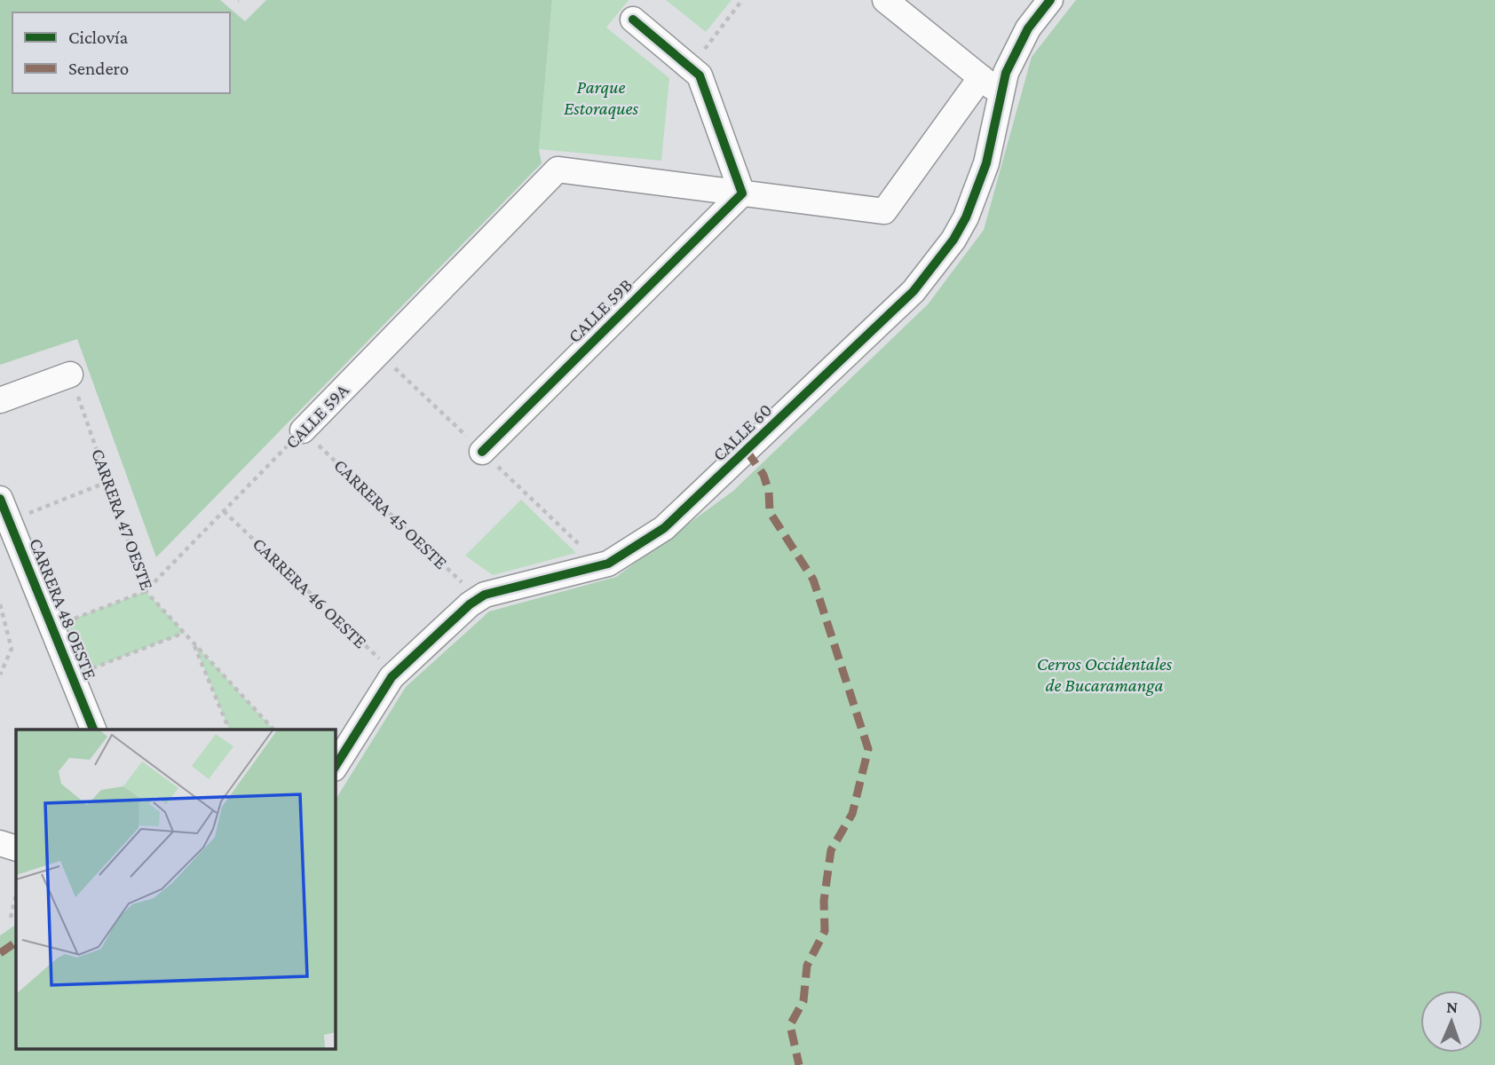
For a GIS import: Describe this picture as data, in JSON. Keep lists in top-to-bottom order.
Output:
{
  "streets": {
    "street": [
      "CALLE 59B",
      "CALLE 59A",
      "CALLE 60",
      "CARRERA 48 OESTE"
    ],
    "path": ["CARRERA 45 OESTE", "CARRERA 47 OESTE", "CARRERA 46 OESTE"]
  },
  "crossings": [
    ["CALLE 59B", "CALLE 59A"],
    ["CALLE 59A", "CARRERA 45 OESTE"],
    ["CALLE 59A", "CARRERA 47 OESTE"],
    ["CALLE 59A", "CARRERA 46 OESTE"],
    ["CALLE 59A", "CARRERA 48 OESTE"],
    ["CALLE 60", "CARRERA 45 OESTE"],
    ["CALLE 60", "CARRERA 46 OESTE"]
  ],
  "parks": ["Parque Estoraques", "Cerros Occidentales de Bucaramanga"],
  "legend": ["Ciclovía", "Sendero"],
  "north": "top"
}
